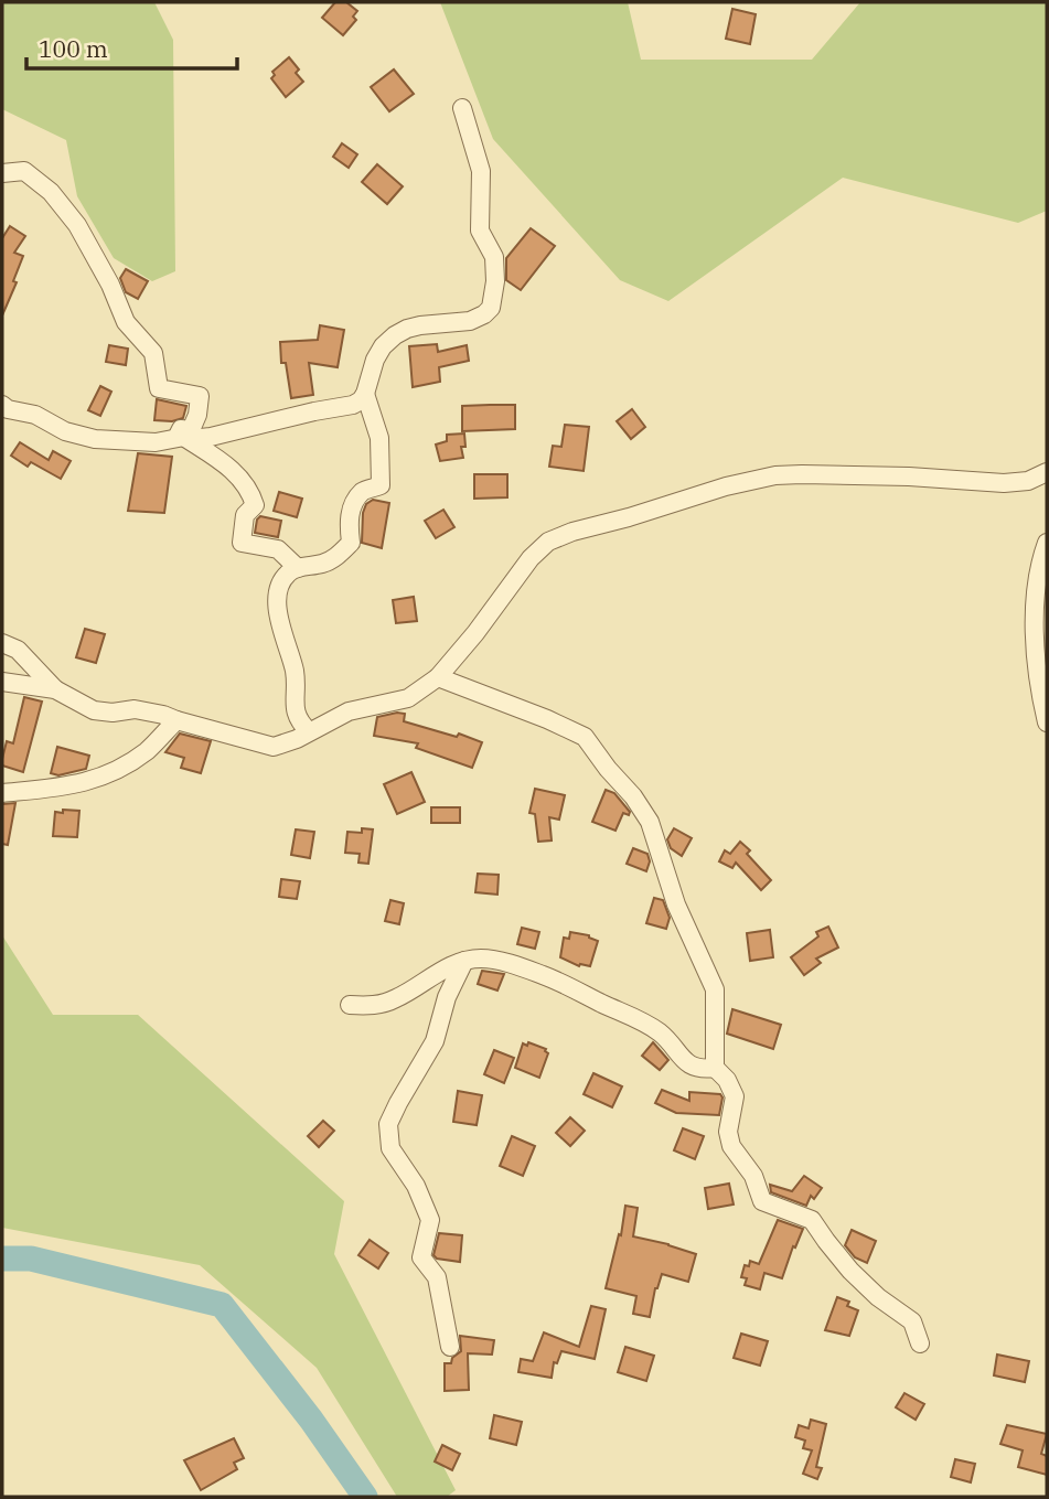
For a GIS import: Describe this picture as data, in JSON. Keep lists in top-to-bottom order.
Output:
{
  "scale_bar": "100 m"
}
